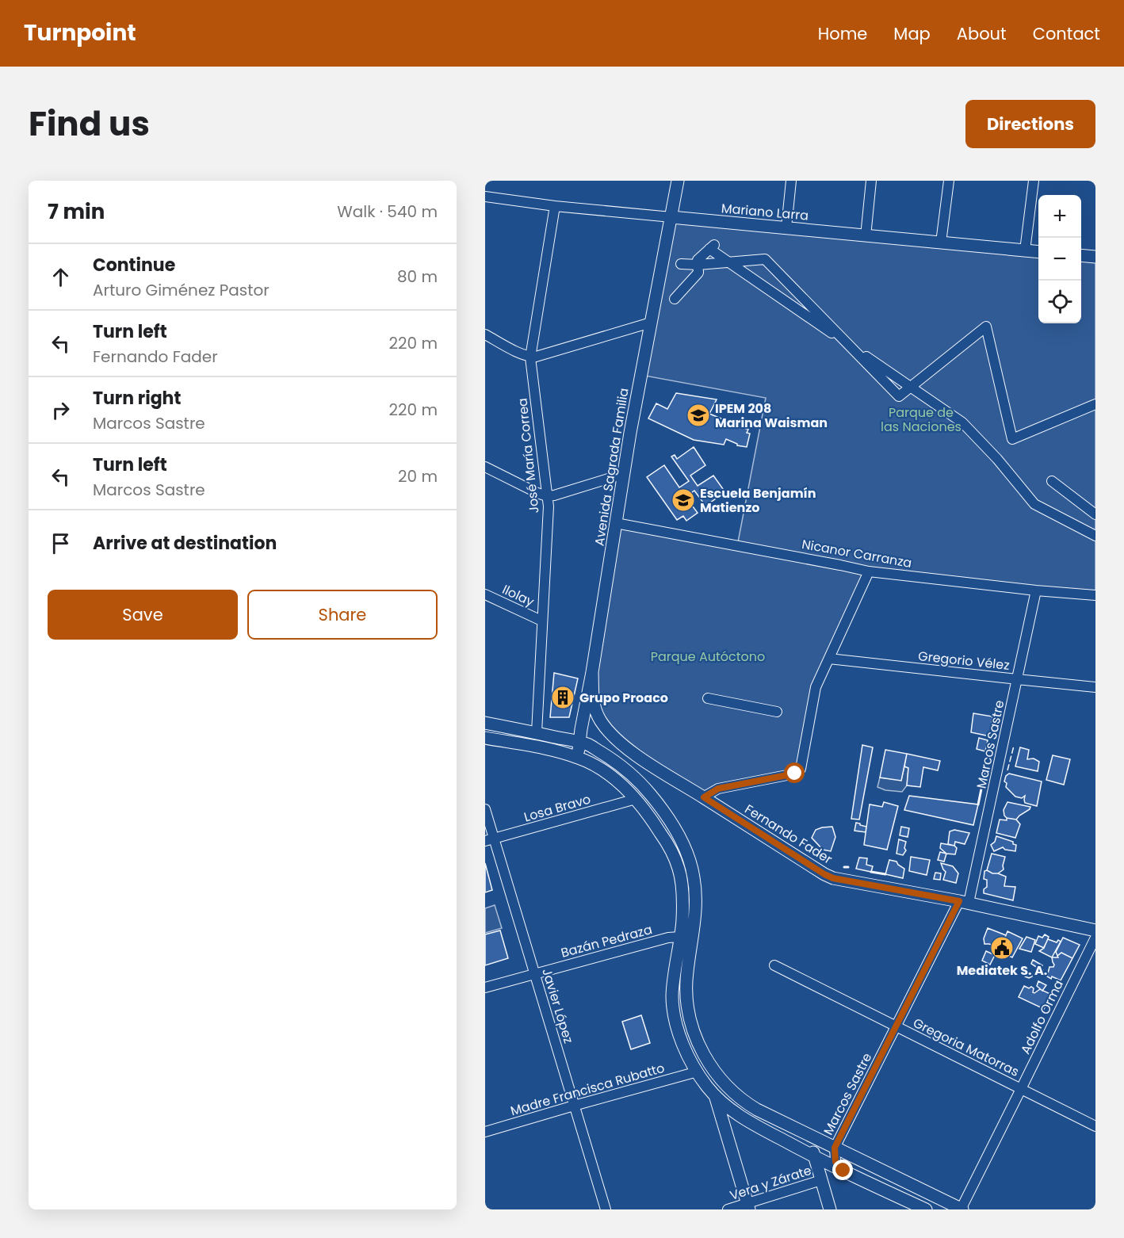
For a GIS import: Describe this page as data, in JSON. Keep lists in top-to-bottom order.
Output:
{
  "streets": {
    "main road": ["Mariano Larra", "Avenida Sagrada Familia", "Fernando Fader"],
    "street": [
      "José María Correa",
      "Nicanor Carranza",
      "Ilolay",
      "Gregorio Vélez",
      "Marcos Sastre",
      "Losa Bravo",
      "Bazán Pedraza",
      "Javier López",
      "Adolfo Orma",
      "Gregoria Matorras",
      "Madre Francisca Rubatto",
      "Vera y Zárate"
    ]
  },
  "crossings": [
    ["Mariano Larra", "José María Correa"],
    ["Mariano Larra", "Avenida Sagrada Familia"],
    ["José María Correa", "Ilolay"],
    ["Avenida Sagrada Familia", "Nicanor Carranza"],
    ["Avenida Sagrada Familia", "Fernando Fader"],
    ["Nicanor Carranza", "Marcos Sastre"],
    ["Gregorio Vélez", "Marcos Sastre"],
    ["Marcos Sastre", "Fernando Fader"],
    ["Marcos Sastre", "Gregoria Matorras"],
    ["Losa Bravo", "Javier López"],
    ["Bazán Pedraza", "Javier López"],
    ["Javier López", "Madre Francisca Rubatto"],
    ["Adolfo Orma", "Gregoria Matorras"]
  ],
  "parks": ["Parque de las Naciones", "Parque Autóctono"],
  "places": {
    "school or university": ["IPEM 208 Marina Waisman", "Escuela Benjamín Matienzo"],
    "building": ["Grupo Proaco"],
    "public building": ["Mediatek S. A."]
  },
  "page": {
    "header": "Turnpoint",
    "nav": [
      "Home",
      "Map",
      "About",
      "Contact"
    ],
    "title": "Find us",
    "buttons": [
      "Directions",
      ["Save", "Share"]
    ],
    "heading": ["7 min", "Walk · 540 m"],
    "map_buttons": ["+", "−"],
    "list": [
      ["Continue", "Arturo Giménez Pastor", "80 m"],
      ["Turn left", "Fernando Fader", "220 m"],
      ["Turn right", "Marcos Sastre", "220 m"],
      ["Turn left", "Marcos Sastre", "20 m"],
      "Arrive at destination"
    ]
  }
}
